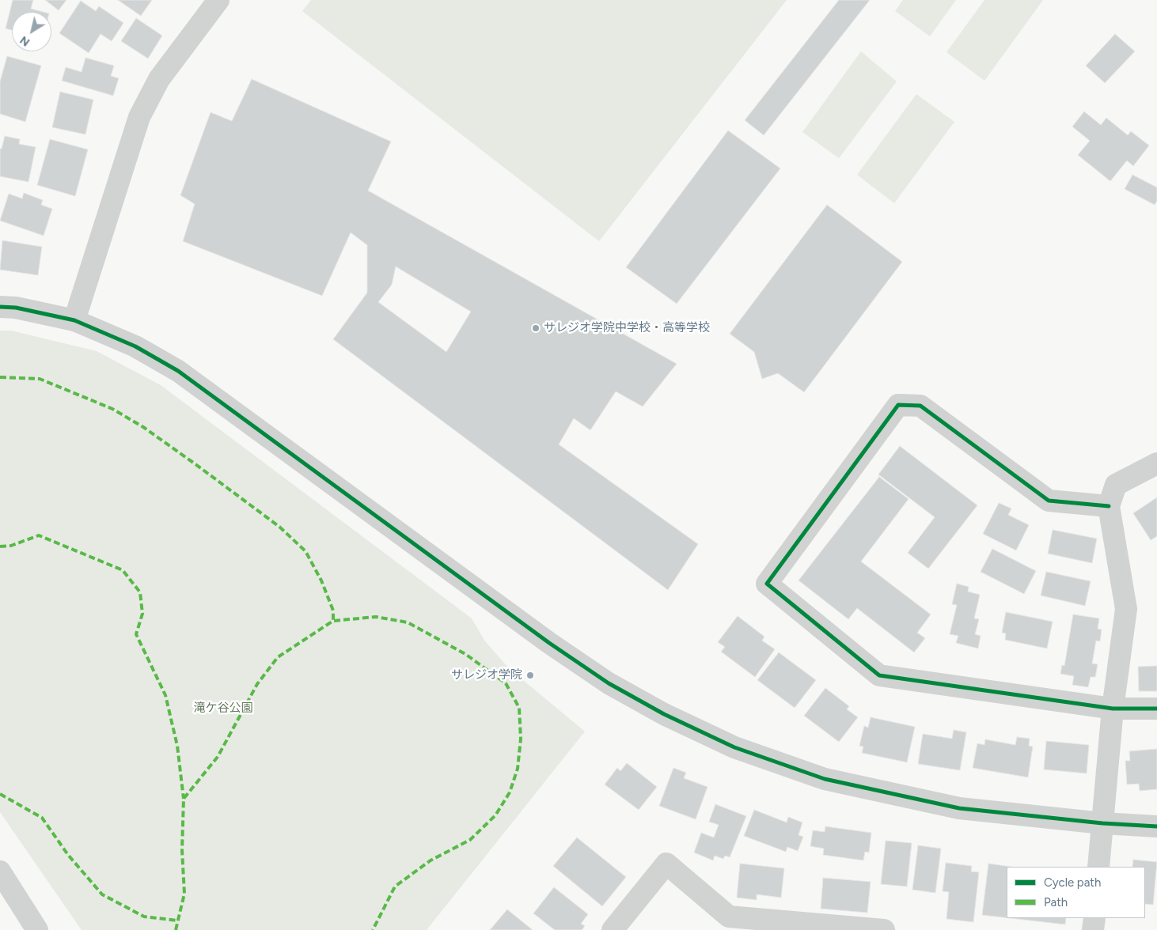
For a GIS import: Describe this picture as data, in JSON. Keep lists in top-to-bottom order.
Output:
{
  "parks": ["滝ケ谷公園"],
  "places": ["サレジオ学院中学校・高等学校", "サレジオ学院"],
  "legend": ["Cycle path", "Path"],
  "north": "bottom left"
}
